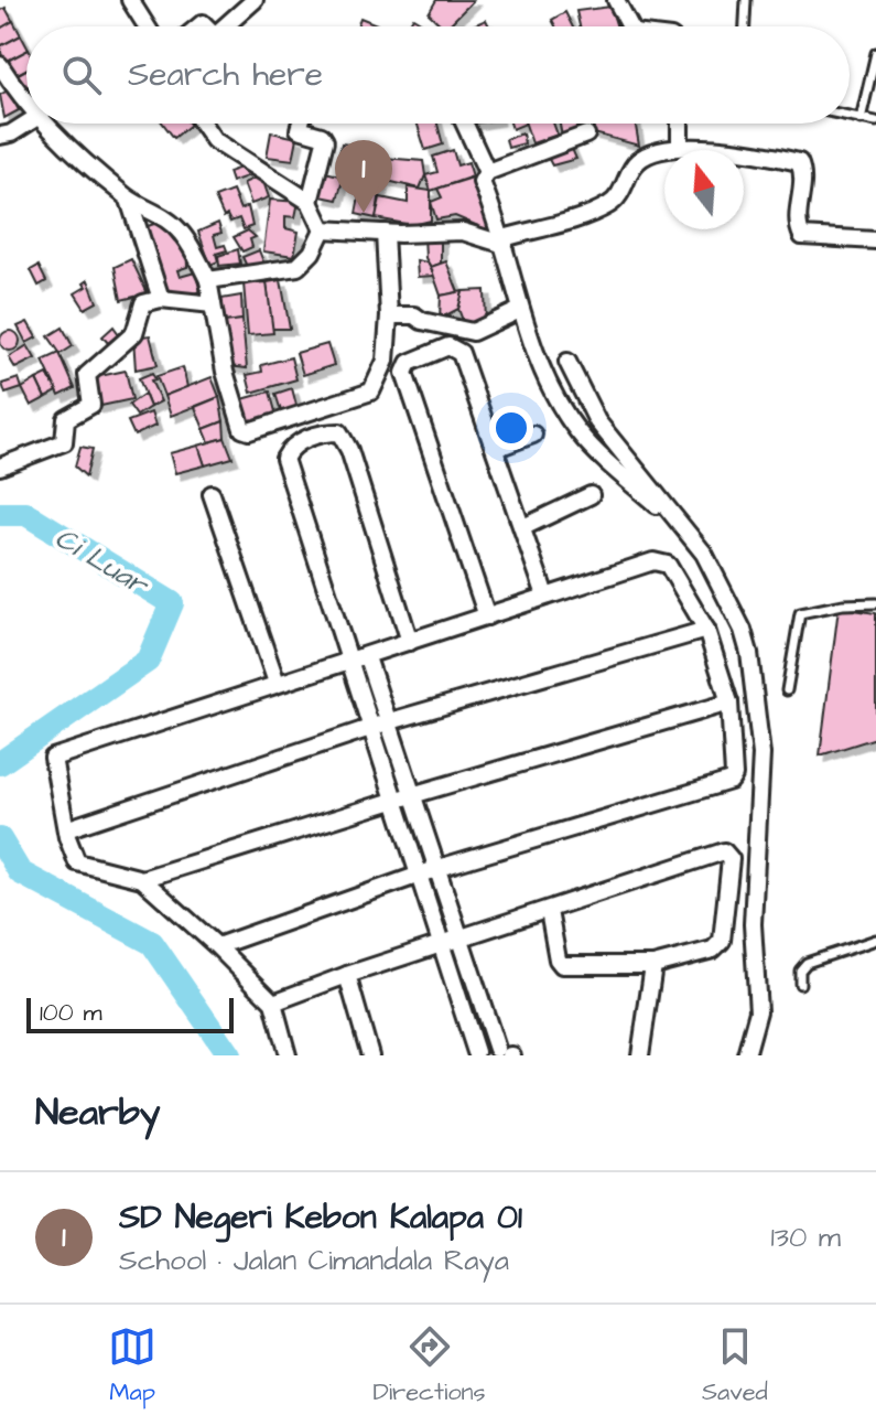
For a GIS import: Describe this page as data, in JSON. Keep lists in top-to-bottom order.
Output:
{
  "water": ["Ci Luar"],
  "scale_bar": "100 m",
  "north": "top",
  "page": {
    "search": "Search here",
    "pins": "1",
    "scale": "100 m",
    "heading": "Nearby",
    "list": [
      {
        "mark": "1",
        "name": "SD Negeri Kebon Kalapa 01",
        "note": "School · Jalan Cimandala Raya",
        "value": "130 m"
      }
    ],
    "nav": ["Map", "Directions", "Saved"]
  }
}
